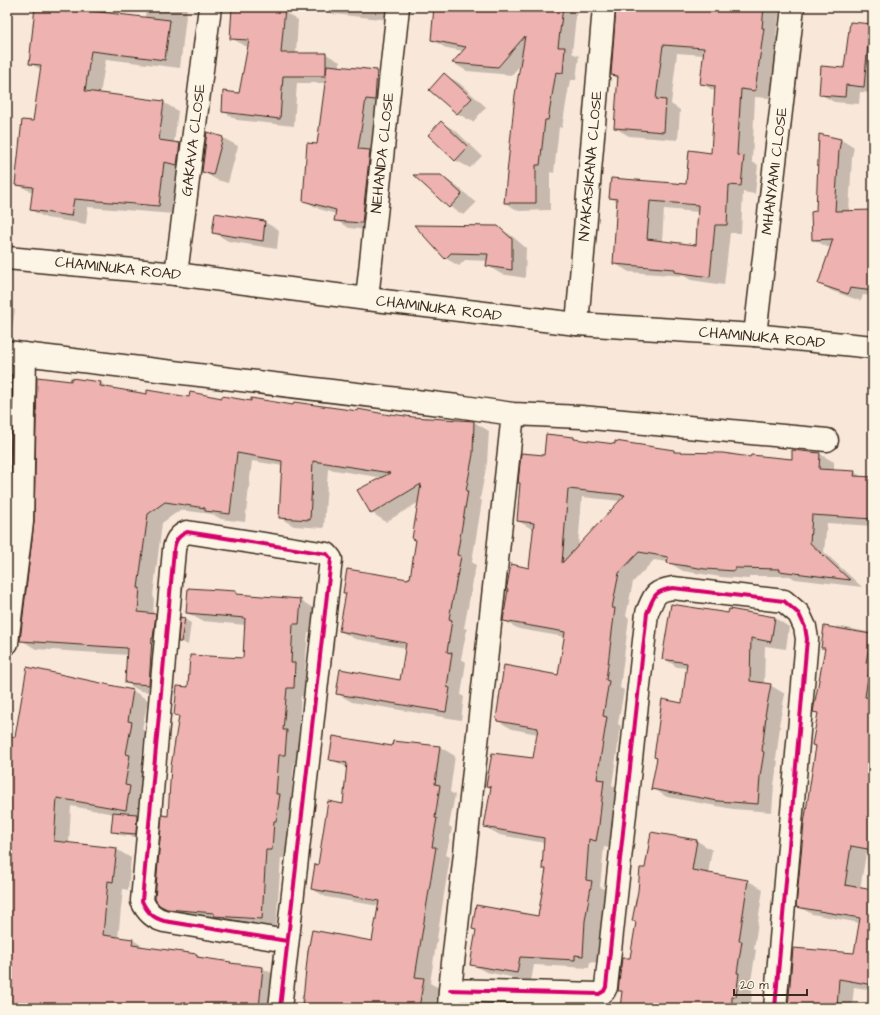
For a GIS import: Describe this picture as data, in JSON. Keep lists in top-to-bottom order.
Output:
{
  "streets": {
    "street": [
      "GAKAVA CLOSE",
      "NEHANDA CLOSE",
      "NYAKASIKANA CLOSE",
      "MHANYAMI CLOSE",
      "CHAMINUKA ROAD"
    ]
  },
  "crossings": [
    ["GAKAVA CLOSE", "CHAMINUKA ROAD"],
    ["NEHANDA CLOSE", "CHAMINUKA ROAD"],
    ["NYAKASIKANA CLOSE", "CHAMINUKA ROAD"],
    ["MHANYAMI CLOSE", "CHAMINUKA ROAD"]
  ],
  "scale_bar": "20 m"
}
